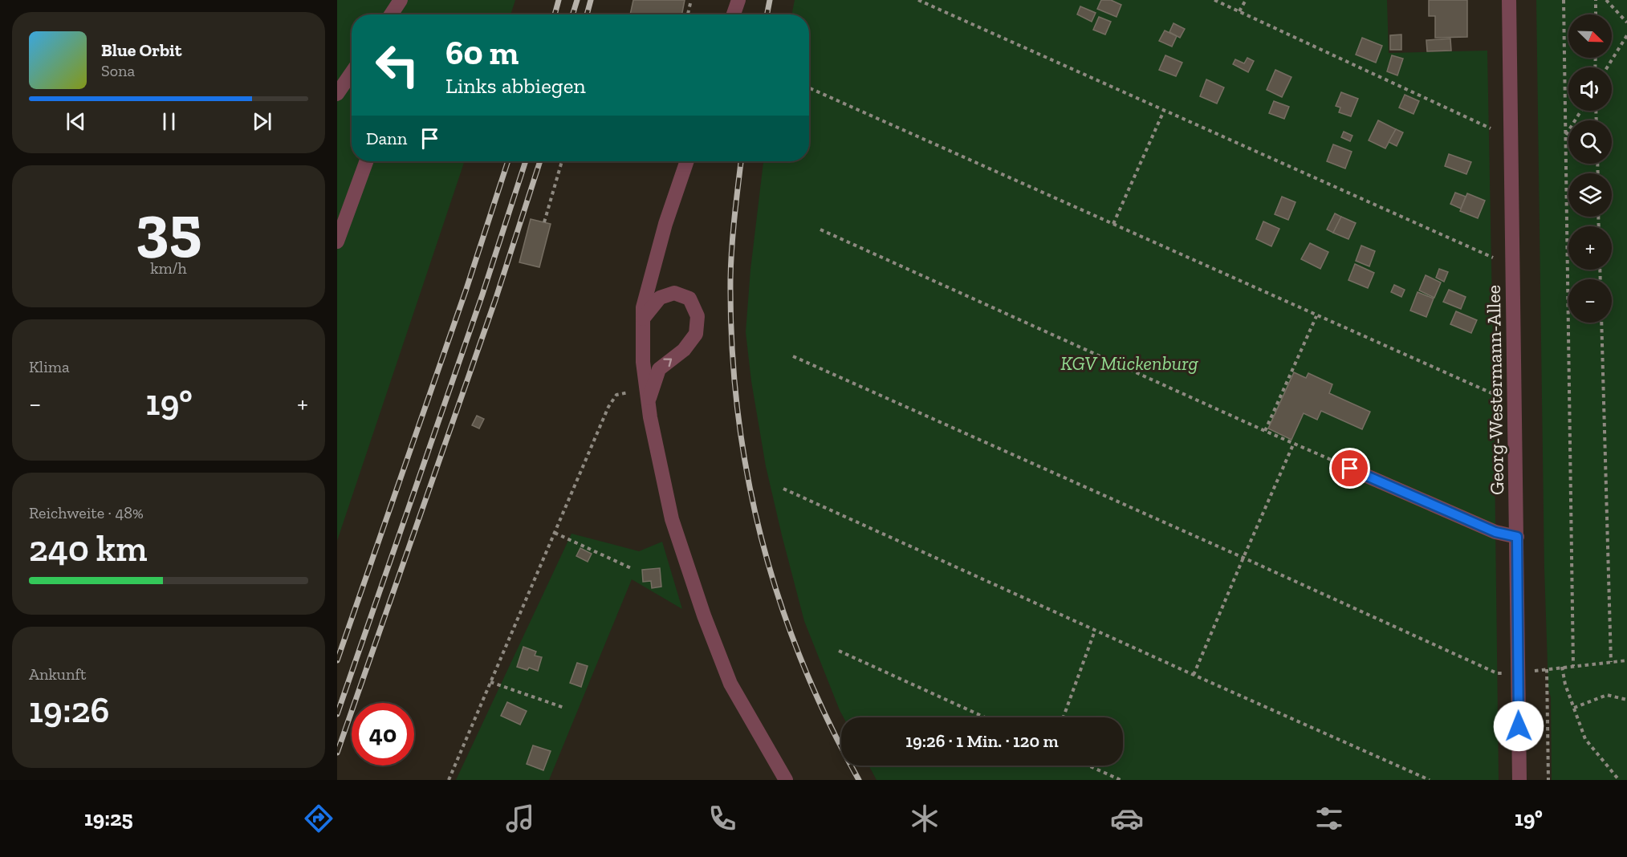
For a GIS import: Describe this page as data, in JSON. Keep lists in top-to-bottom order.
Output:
{
  "streets": {
    "street": ["Georg-Westermann-Allee"]
  },
  "parks": ["KGV Mückenburg"],
  "north": "bottom right",
  "page": {
    "map_buttons": ["+", "−"],
    "turn": ["60 m", "Links abbiegen"],
    "song": ["Blue Orbit", "Sona"],
    "then": "Dann",
    "tile": [
      ["35", "km/h"],
      "Klima",
      ["Reichweite · 48%", "240 km"],
      ["Ankunft", "19:26"]
    ],
    "heat": ["−", "19°", "+"],
    "limit": "40",
    "trip": "19:26 · 1 Min. · 120 m",
    "tabs": ["19:25", "19°"]
  }
}
